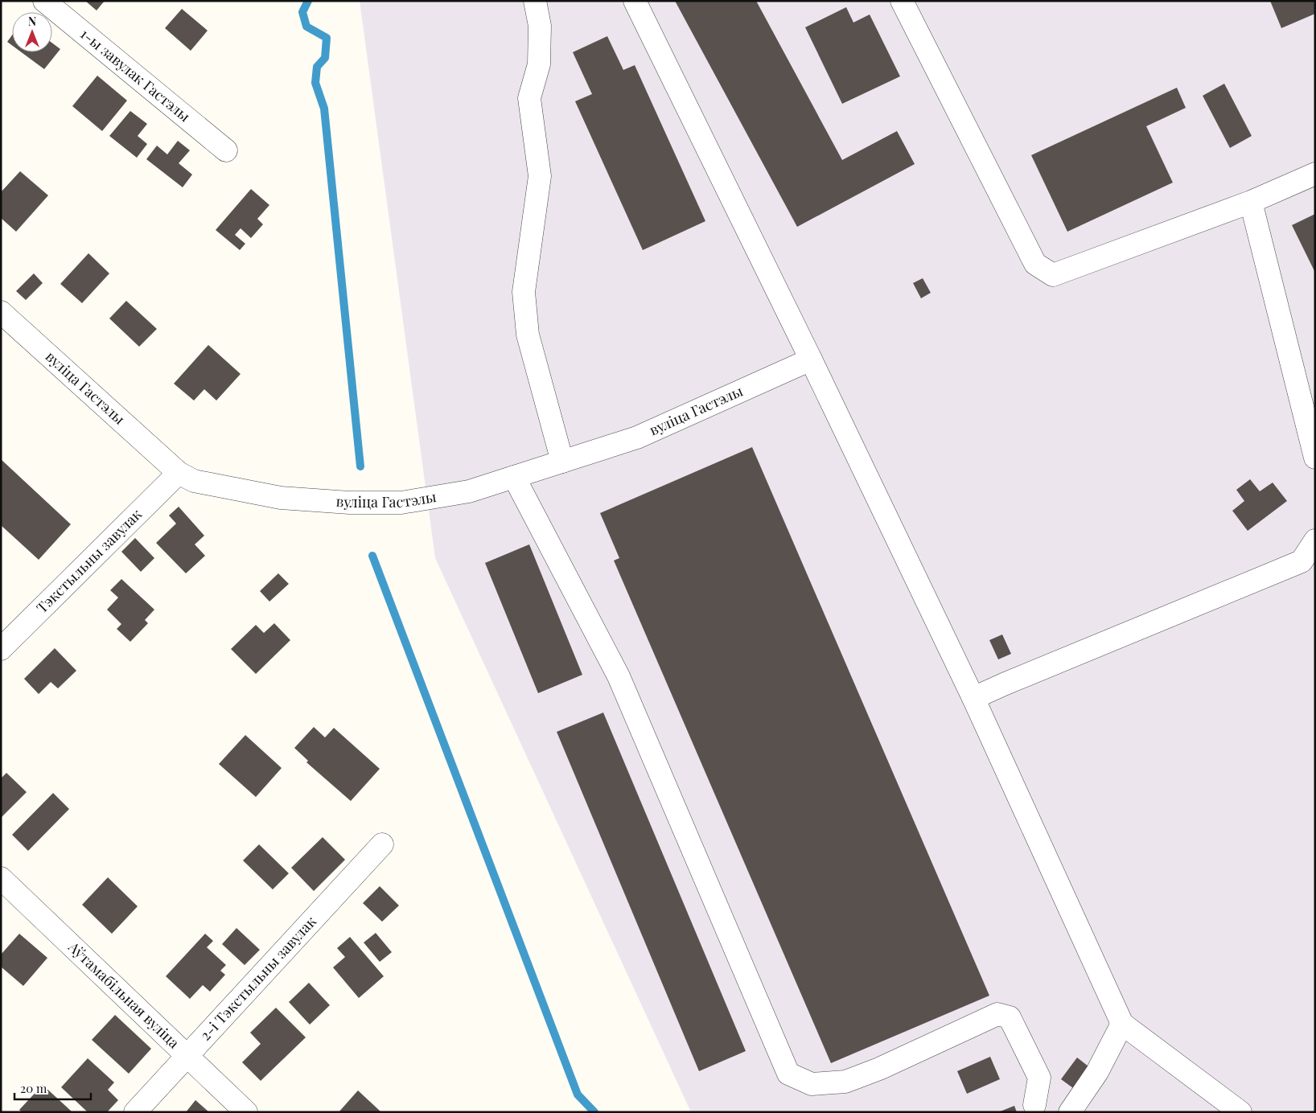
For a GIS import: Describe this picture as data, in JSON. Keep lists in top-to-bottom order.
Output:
{
  "streets": {
    "street": [
      "1-ы завулак Гастэлы",
      "вуліца Гастэлы",
      "Тэкстыльны завулак",
      "2-і Тэкстыльны завулак",
      "Аўтамабільная вуліца"
    ]
  },
  "crossings": [
    ["вуліца Гастэлы", "Тэкстыльны завулак"],
    ["2-і Тэкстыльны завулак", "Аўтамабільная вуліца"]
  ],
  "scale_bar": "20 m",
  "north": "top"
}
